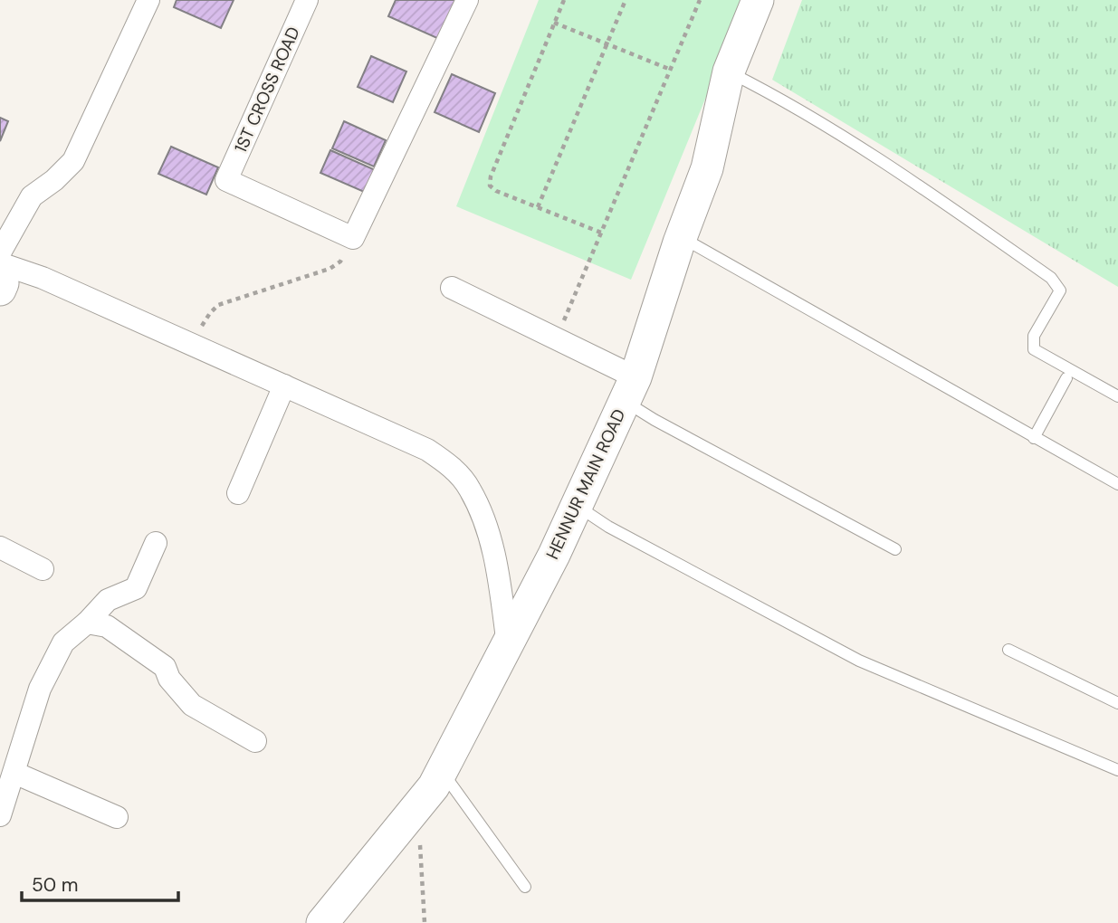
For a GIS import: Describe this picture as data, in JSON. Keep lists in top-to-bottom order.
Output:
{
  "streets": {
    "main road": ["HENNUR MAIN ROAD"],
    "street": ["1ST CROSS ROAD"]
  },
  "scale_bar": "50 m"
}
